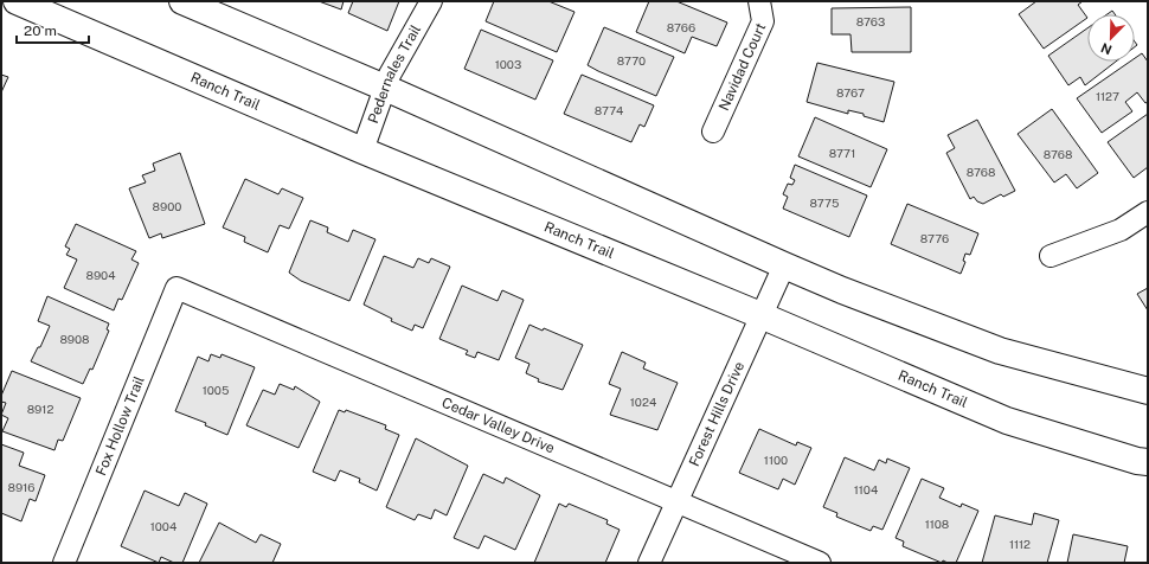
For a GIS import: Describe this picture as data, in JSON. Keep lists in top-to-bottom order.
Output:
{
  "streets": {
    "main road": ["Ranch Trail"],
    "street": [
      "Navidad Court",
      "Pedernales Trail",
      "Forest Hills Drive",
      "Fox Hollow Trail",
      "Cedar Valley Drive"
    ]
  },
  "crossings": [
    ["Pedernales Trail", "Ranch Trail"],
    ["Ranch Trail", "Forest Hills Drive"],
    ["Forest Hills Drive", "Cedar Valley Drive"],
    ["Fox Hollow Trail", "Cedar Valley Drive"]
  ],
  "house_numbers": [
    "8763",
    "8766",
    "8770",
    "1003",
    "8767",
    "1127",
    "8774",
    "8771",
    "8768",
    "8768",
    "8775",
    "8900",
    "8776",
    "8904",
    "8908",
    "1005",
    "1024",
    "8912",
    "1100",
    "8916",
    "1104",
    "1108",
    "1004",
    "1112"
  ],
  "scale_bar": "20 m",
  "north": "bottom left"
}
